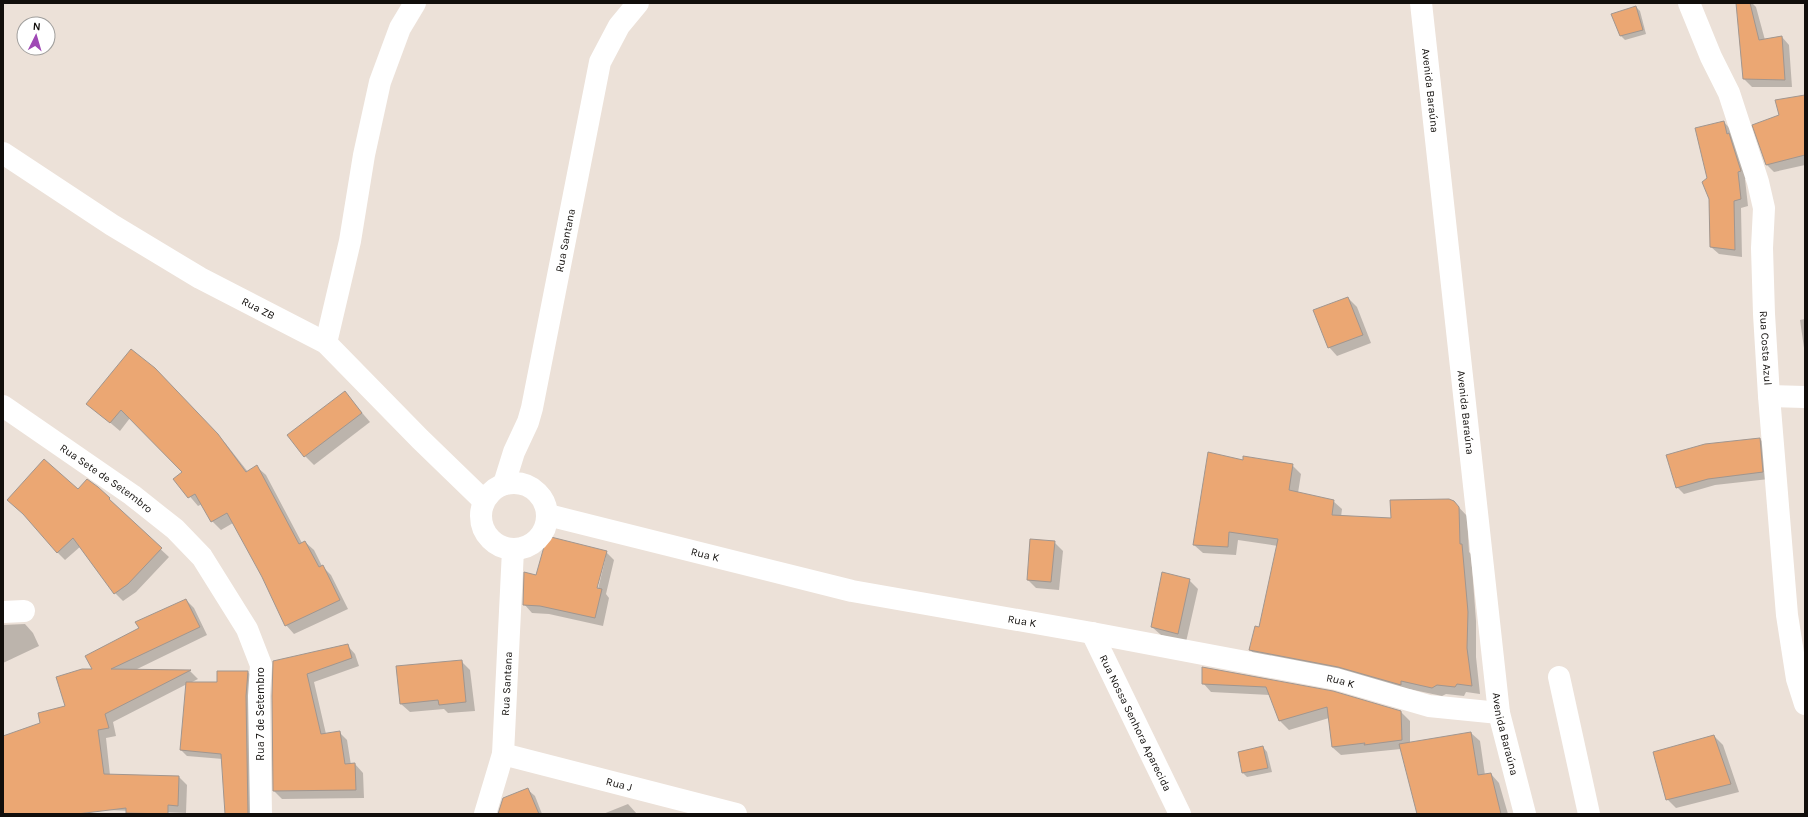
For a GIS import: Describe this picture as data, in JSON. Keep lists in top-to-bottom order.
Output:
{
  "streets": {
    "street": [
      "Avenida Baraúna",
      "Rua Santana",
      "Rua ZB",
      "Rua Costa Azul",
      "Rua Sete de Setembro",
      "Rua K",
      "Rua 7 de Setembro",
      "Rua Nossa Senhora Aparecida",
      "Rua J"
    ]
  },
  "crossings": [
    ["Avenida Baraúna", "Rua K"],
    ["Rua Santana", "Rua ZB"],
    ["Rua Santana", "Rua K"],
    ["Rua Santana", "Rua J"],
    ["Rua ZB", "Rua K"],
    ["Rua Sete de Setembro", "Rua 7 de Setembro"],
    ["Rua K", "Rua Nossa Senhora Aparecida"]
  ],
  "north": "top"
}
